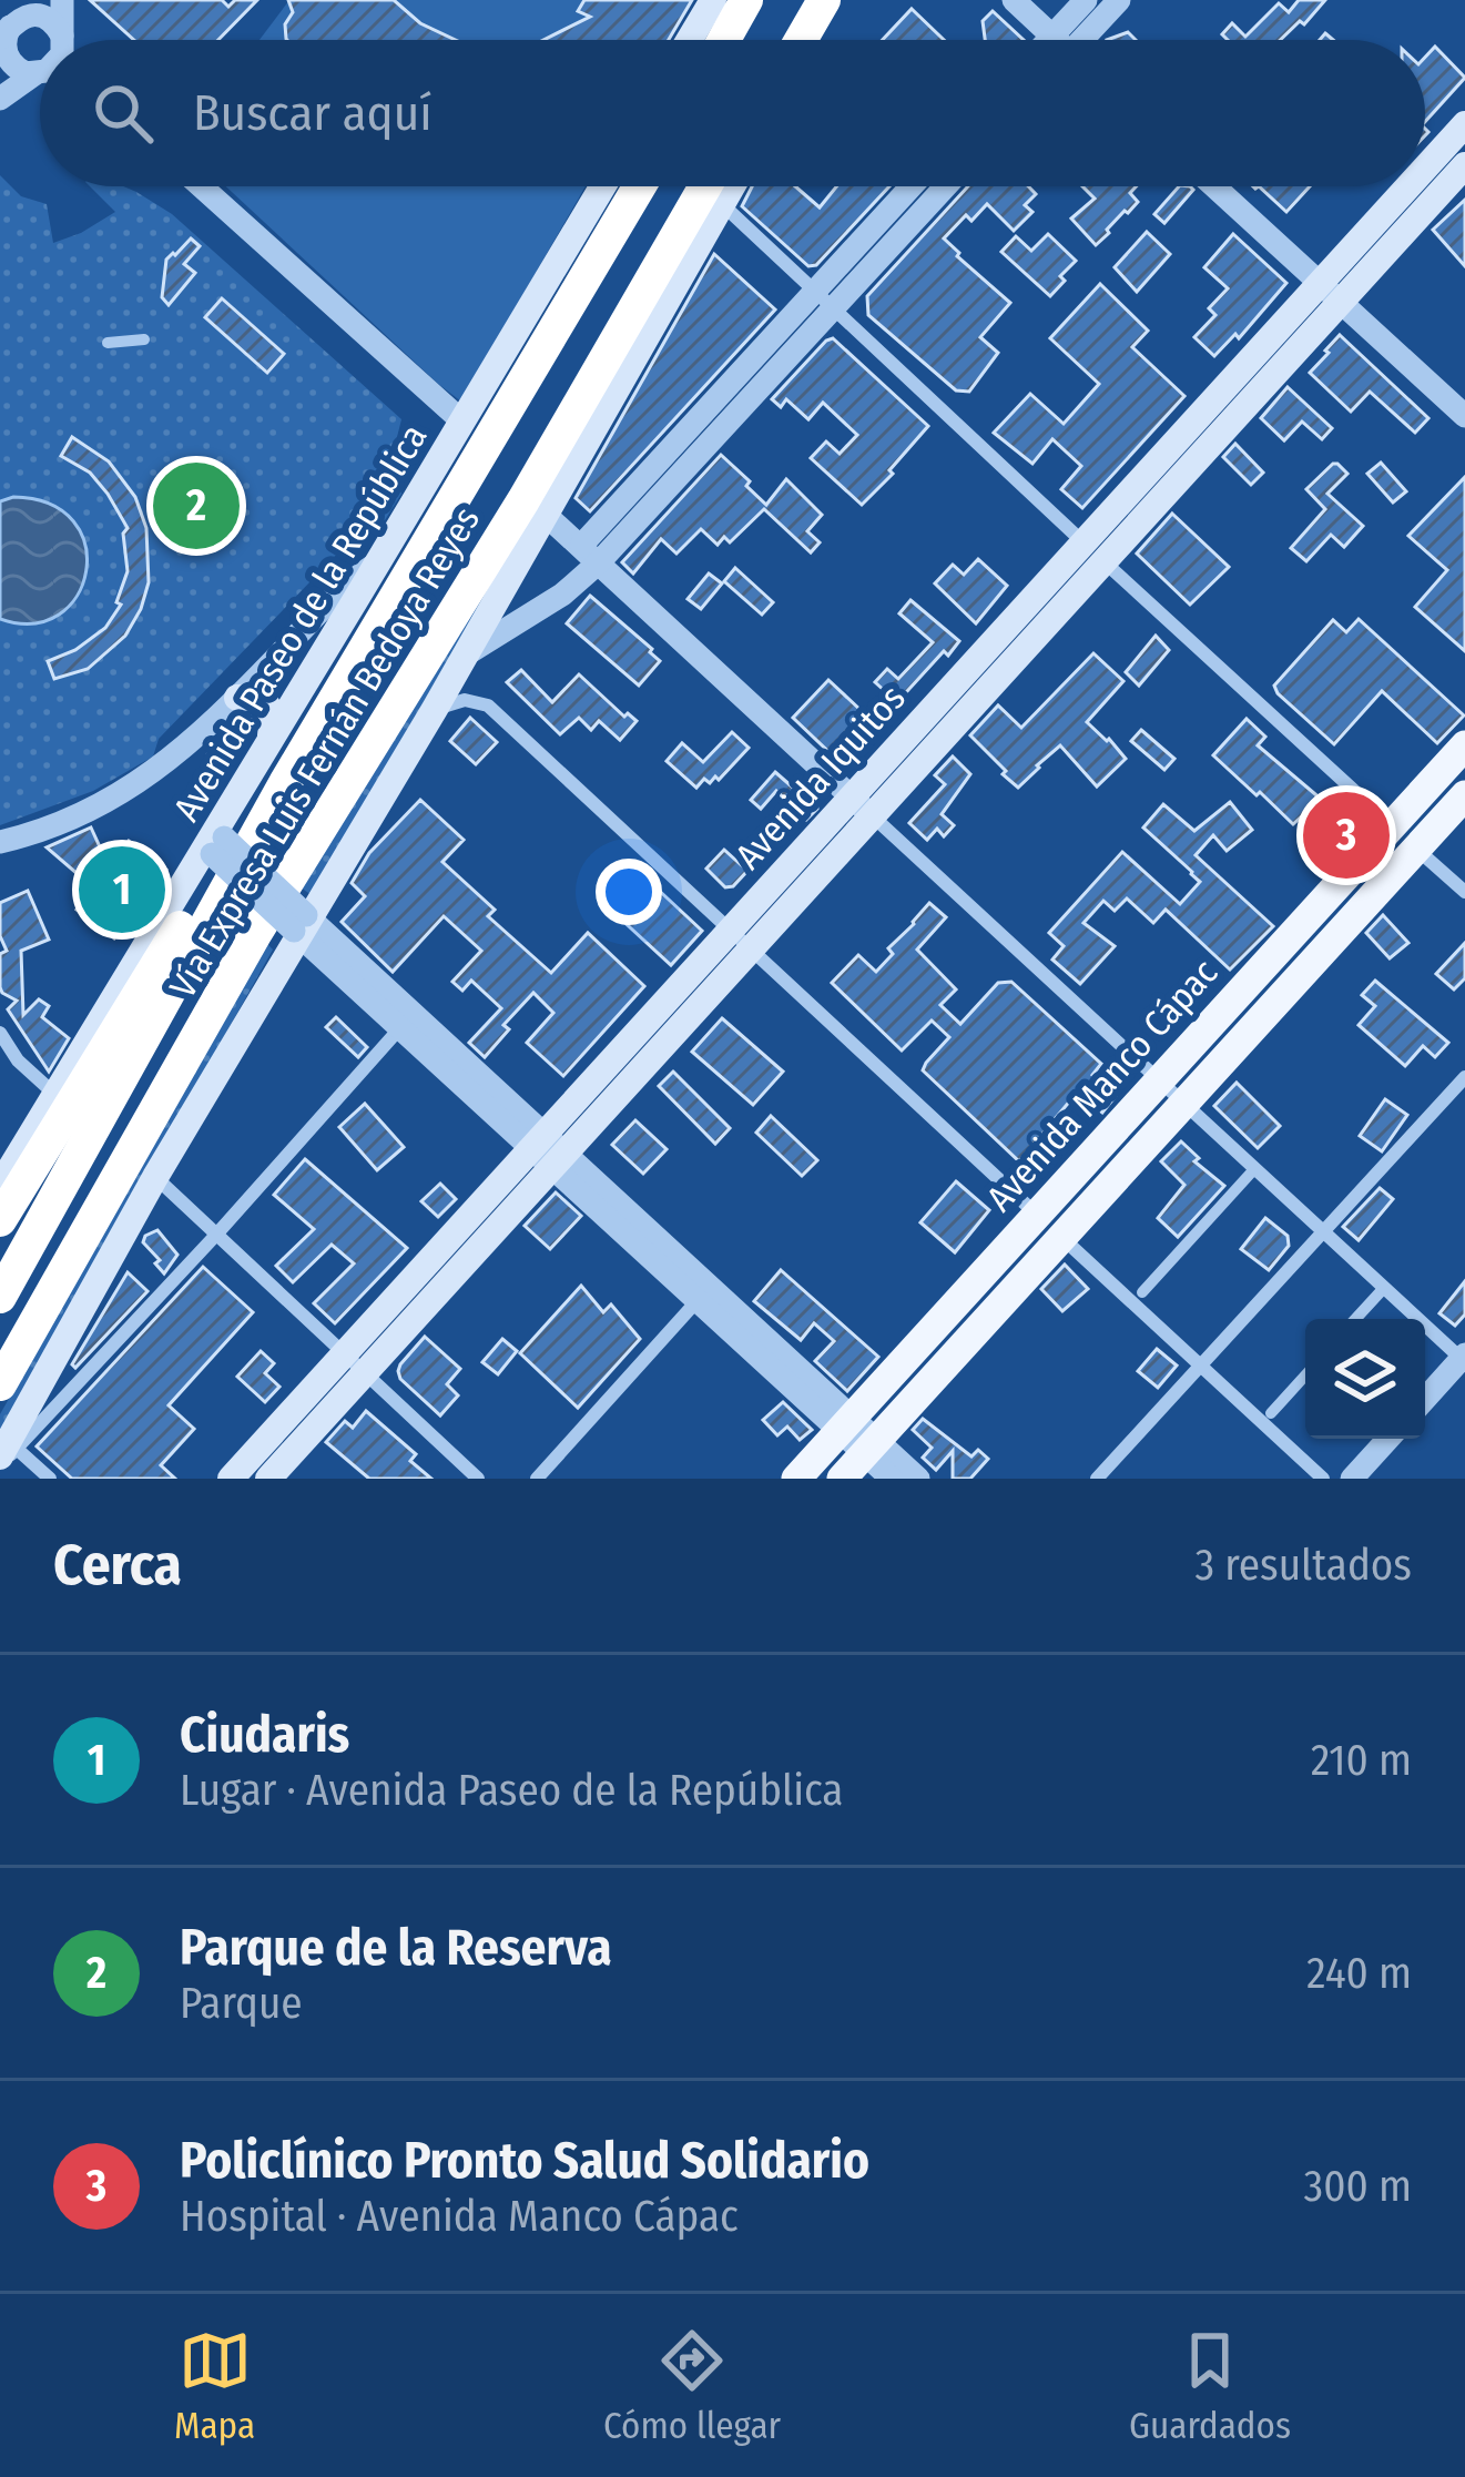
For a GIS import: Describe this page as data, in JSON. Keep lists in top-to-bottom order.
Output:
{
  "streets": {
    "highway": ["Vía Expresa Luis Fernán Bedoya Reyes"],
    "main road": ["Avenida Paseo de la República", "Avenida Iquitos", "Avenida Manco Cápac"]
  },
  "page": {
    "search": "Buscar aquí",
    "pins": ["2", "3", "1"],
    "heading": ["Cerca", "3 resultados"],
    "list": [
      {
        "mark": "1",
        "name": "Ciudaris",
        "note": "Lugar · Avenida Paseo de la República",
        "value": "210 m"
      },
      {
        "mark": "2",
        "name": "Parque de la Reserva",
        "note": "Parque",
        "value": "240 m"
      },
      {
        "mark": "3",
        "name": "Policlínico Pronto Salud Solidario",
        "note": "Hospital · Avenida Manco Cápac",
        "value": "300 m"
      }
    ],
    "nav": ["Mapa", "Cómo llegar", "Guardados"]
  }
}
